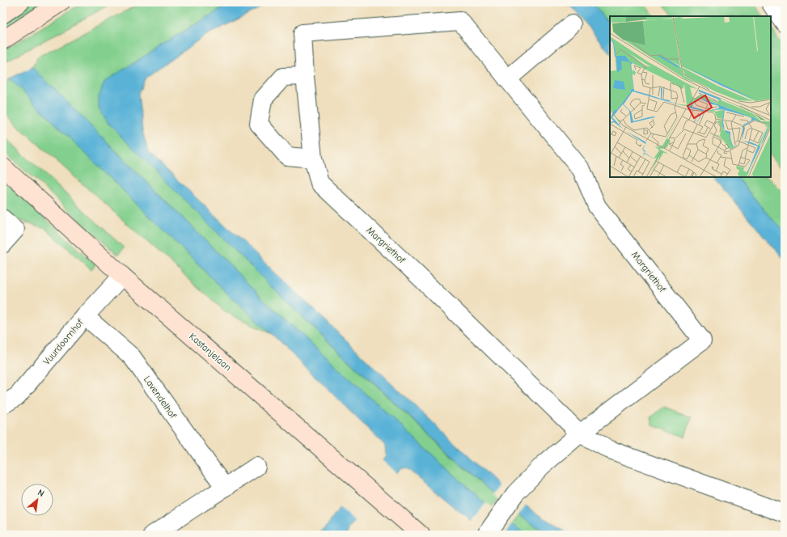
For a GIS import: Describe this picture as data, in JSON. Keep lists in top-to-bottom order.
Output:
{
  "streets": {
    "street": [
      "Margriethof",
      "Vuurdoornhof",
      "Kastanjelaan",
      "Lavendelhof"
    ]
  },
  "crossings": [
    ["Vuurdoornhof", "Kastanjelaan"],
    ["Vuurdoornhof", "Lavendelhof"]
  ],
  "north": "top right"
}
